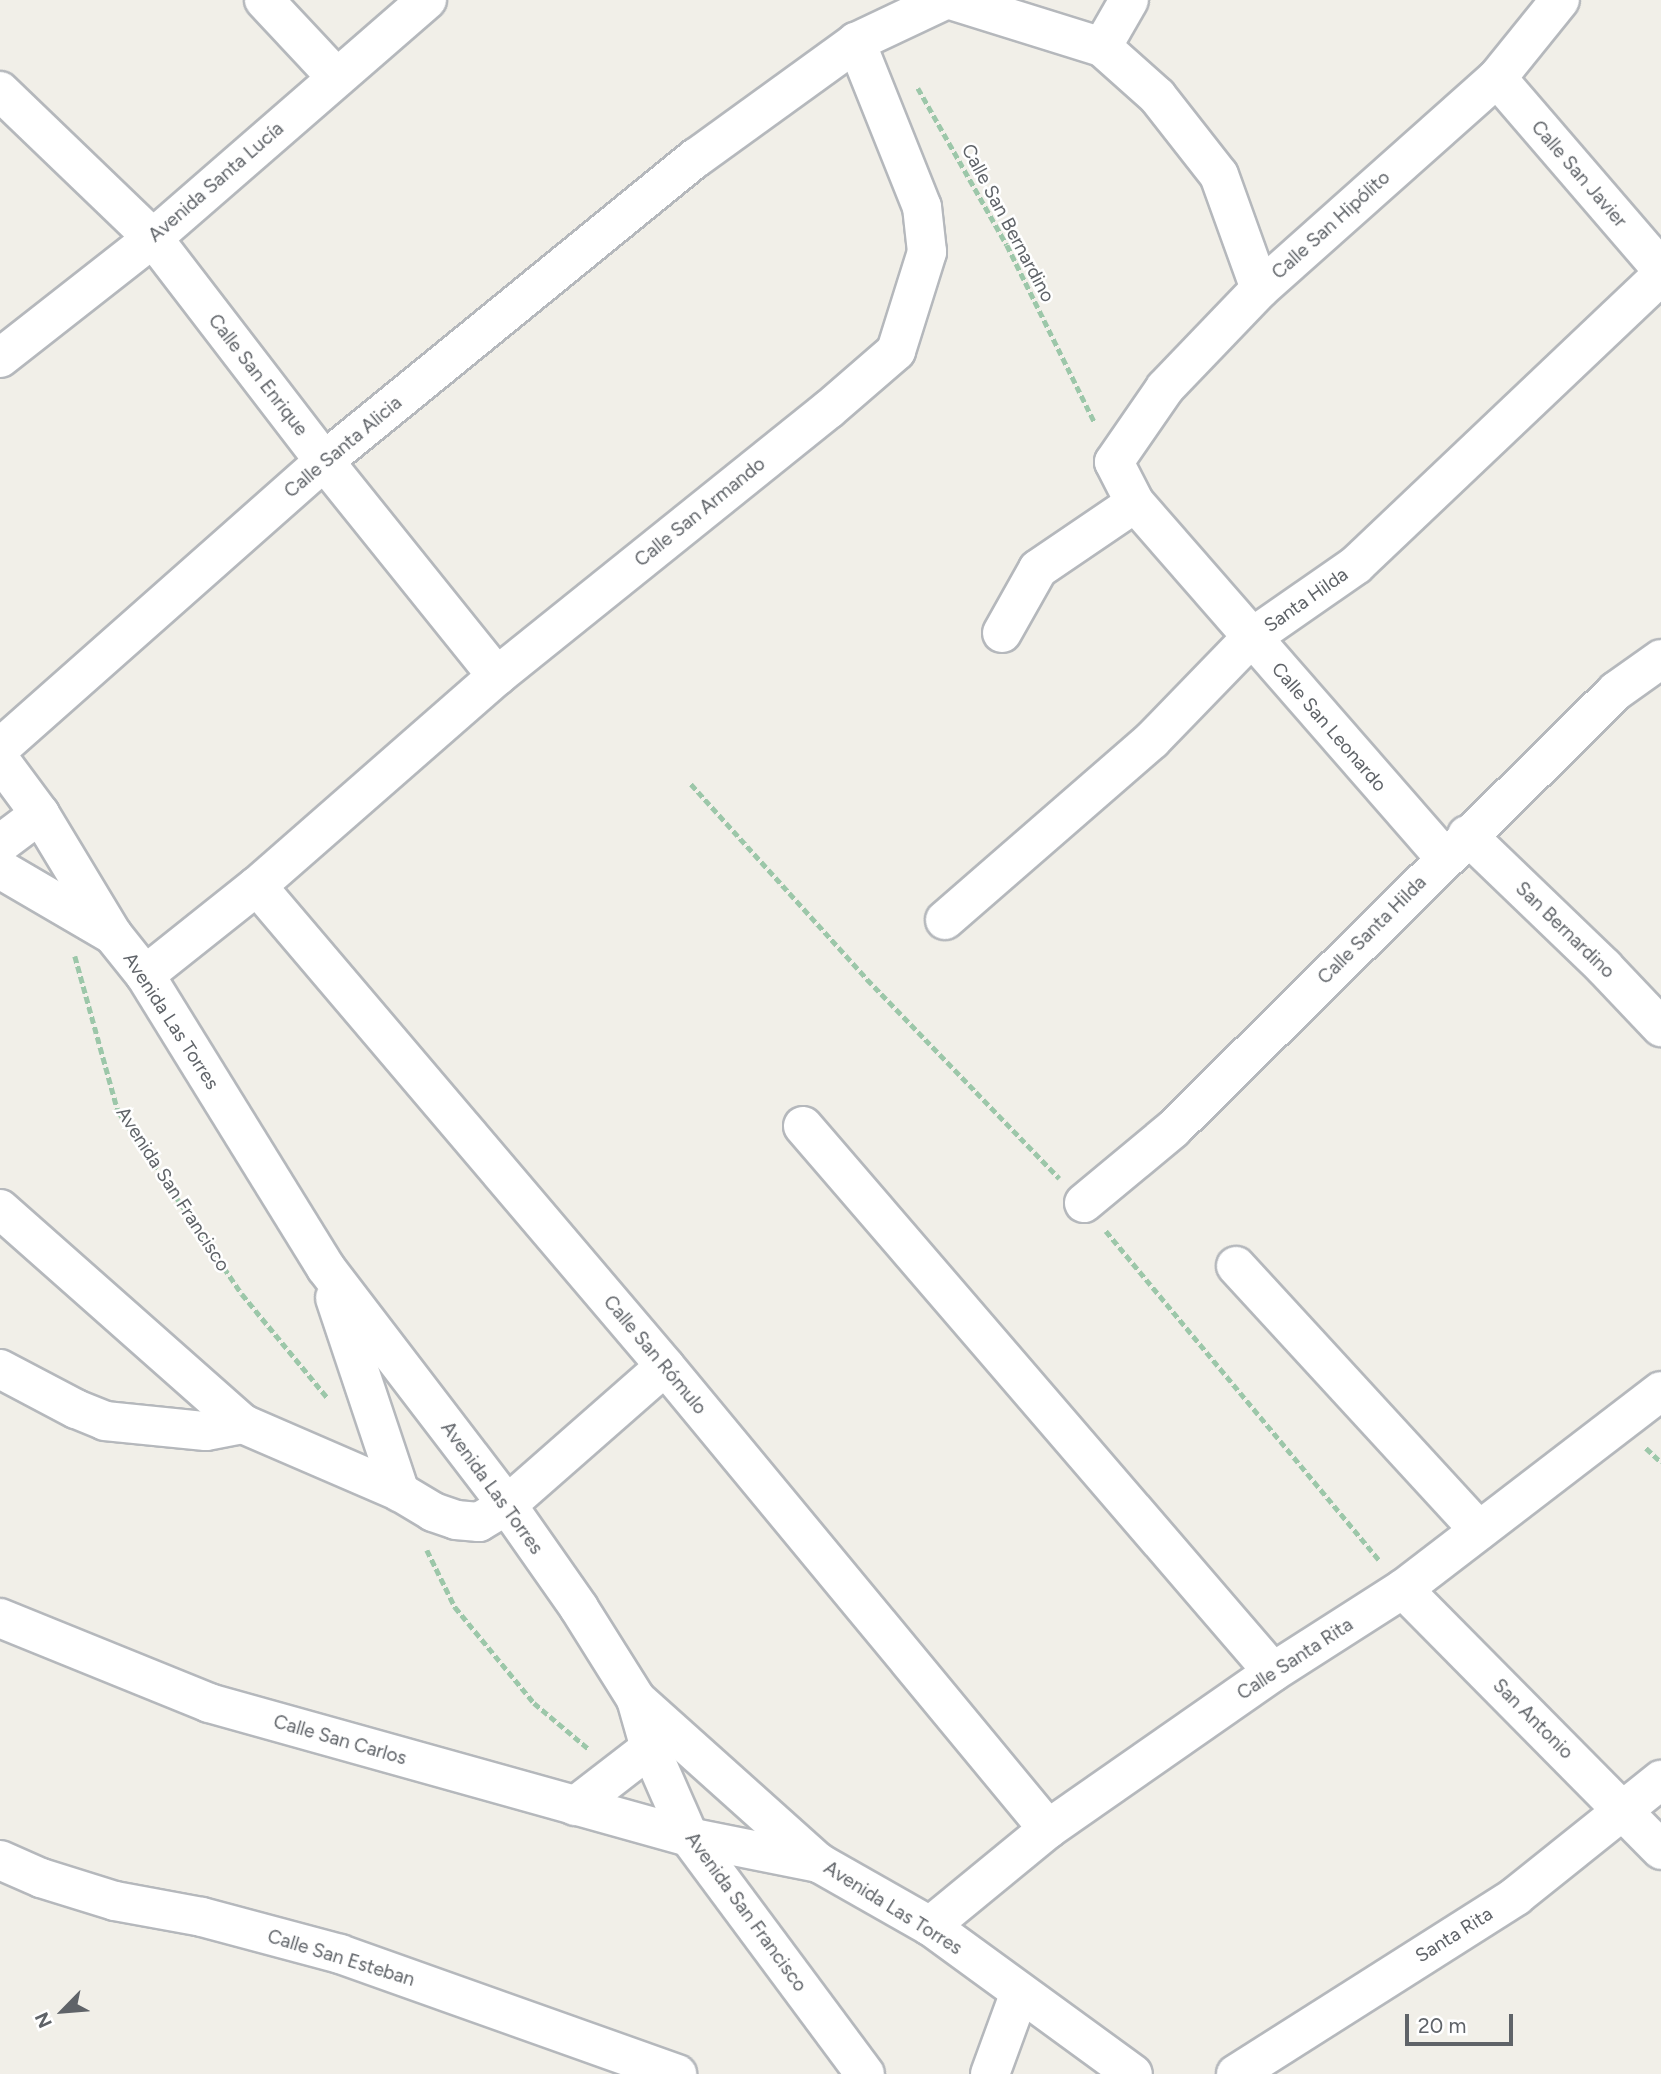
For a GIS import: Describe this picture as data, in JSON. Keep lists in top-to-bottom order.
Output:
{
  "streets": {
    "street": [
      "Calle San Javier",
      "Avenida Santa Lucía",
      "Calle San Hipólito",
      "Calle San Enrique",
      "Calle Santa Alicia",
      "Calle San Armando",
      "Santa Hilda",
      "Calle San Leonardo",
      "Calle Santa Hilda",
      "San Bernardino",
      "Avenida Las Torres",
      "Avenida San Francisco",
      "Calle San Rómulo",
      "Calle Santa Rita",
      "San Antonio",
      "Calle San Carlos",
      "Santa Rita",
      "Calle San Esteban"
    ],
    "path": ["Calle San Bernardino"]
  },
  "crossings": [
    ["Calle San Javier", "Calle San Hipólito"],
    ["Avenida Santa Lucía", "Calle San Enrique"],
    ["Calle San Bernardino", "Calle San Hipólito"],
    ["Calle San Bernardino", "Calle San Leonardo"],
    ["Calle San Hipólito", "Calle San Leonardo"],
    ["Calle San Enrique", "Calle Santa Alicia"],
    ["Calle San Enrique", "Calle San Armando"],
    ["Calle Santa Alicia", "Calle San Armando"],
    ["Calle San Armando", "Avenida Las Torres"],
    ["Calle San Armando", "Calle San Rómulo"],
    ["Santa Hilda", "Calle San Leonardo"],
    ["Calle San Leonardo", "Calle Santa Hilda"],
    ["Calle San Leonardo", "San Bernardino"],
    ["Calle Santa Hilda", "San Bernardino"],
    ["Avenida Las Torres", "Avenida San Francisco"],
    ["Avenida Las Torres", "Calle Santa Rita"],
    ["Avenida Las Torres", "Calle San Carlos"],
    ["Avenida San Francisco", "Calle San Carlos"],
    ["Calle San Rómulo", "Calle Santa Rita"],
    ["Calle Santa Rita", "San Antonio"],
    ["San Antonio", "Santa Rita"]
  ],
  "scale_bar": "20 m",
  "north": "bottom left"
}
